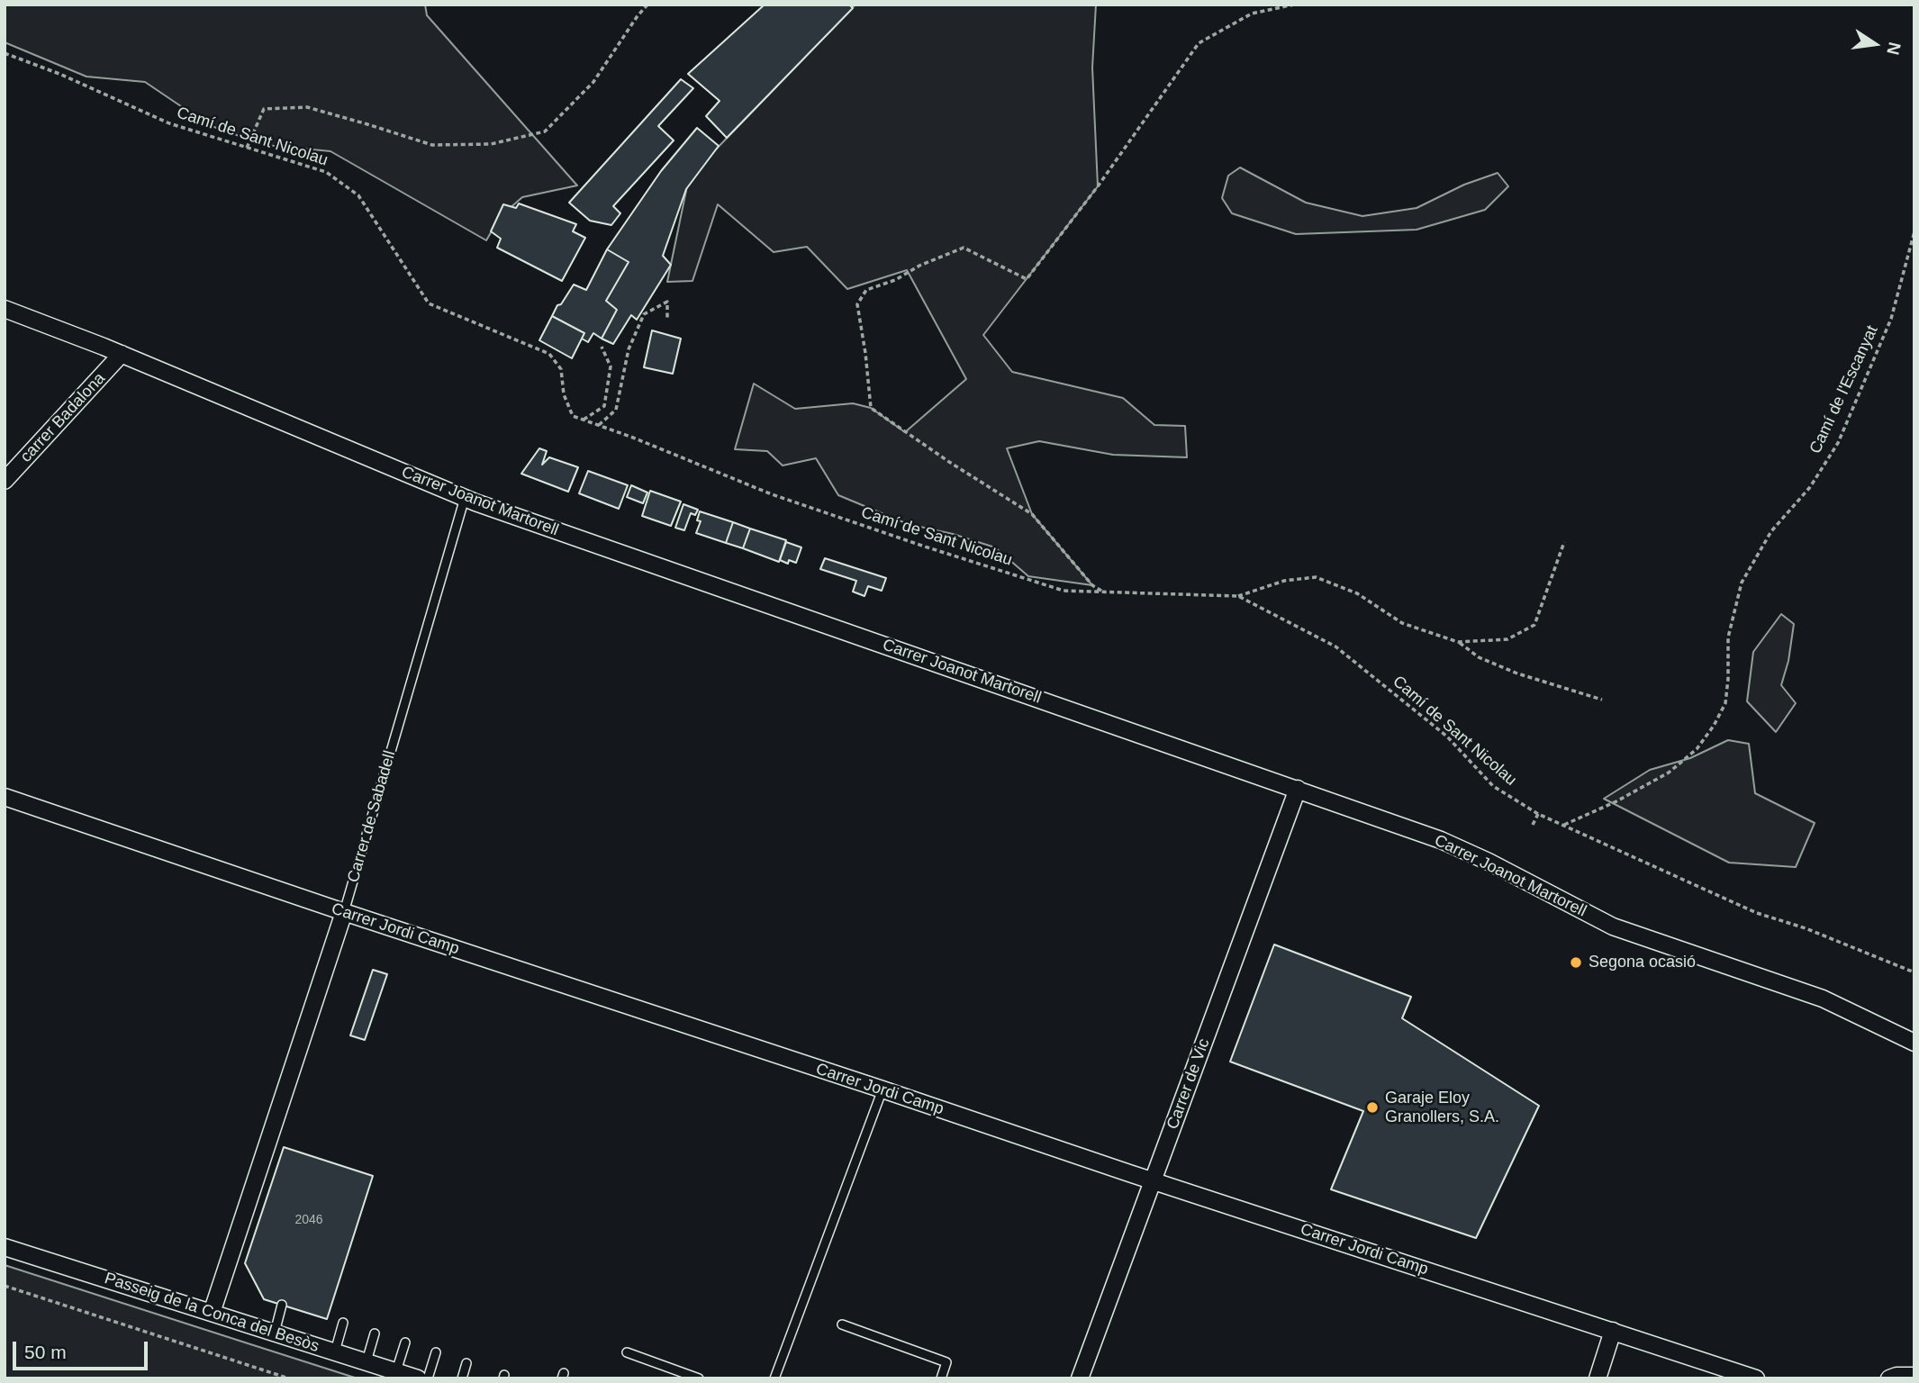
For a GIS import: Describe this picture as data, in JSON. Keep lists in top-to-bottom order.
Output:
{
  "streets": {
    "street": [
      "carrer Badalona",
      "Carrer Joanot Martorell",
      "Carrer de Sabadell",
      "Carrer Jordi Camp",
      "Carrer de Vic",
      "Passeig de la Conca del Besòs"
    ],
    "path": ["Camí de Sant Nicolau", "Camí de l'Escanyat"]
  },
  "crossings": [
    ["Camí de Sant Nicolau", "Camí de l'Escanyat"],
    ["carrer Badalona", "Carrer Joanot Martorell"],
    ["Carrer Joanot Martorell", "Carrer de Sabadell"],
    ["Carrer Joanot Martorell", "Carrer de Vic"],
    ["Carrer de Sabadell", "Carrer Jordi Camp"],
    ["Carrer de Sabadell", "Passeig de la Conca del Besòs"],
    ["Carrer Jordi Camp", "Carrer de Vic"]
  ],
  "places": ["Segona ocasió", "Garaje Eloy Granollers, S.A."],
  "house_numbers": ["2046"],
  "scale_bar": "50 m",
  "north": "right"
}
